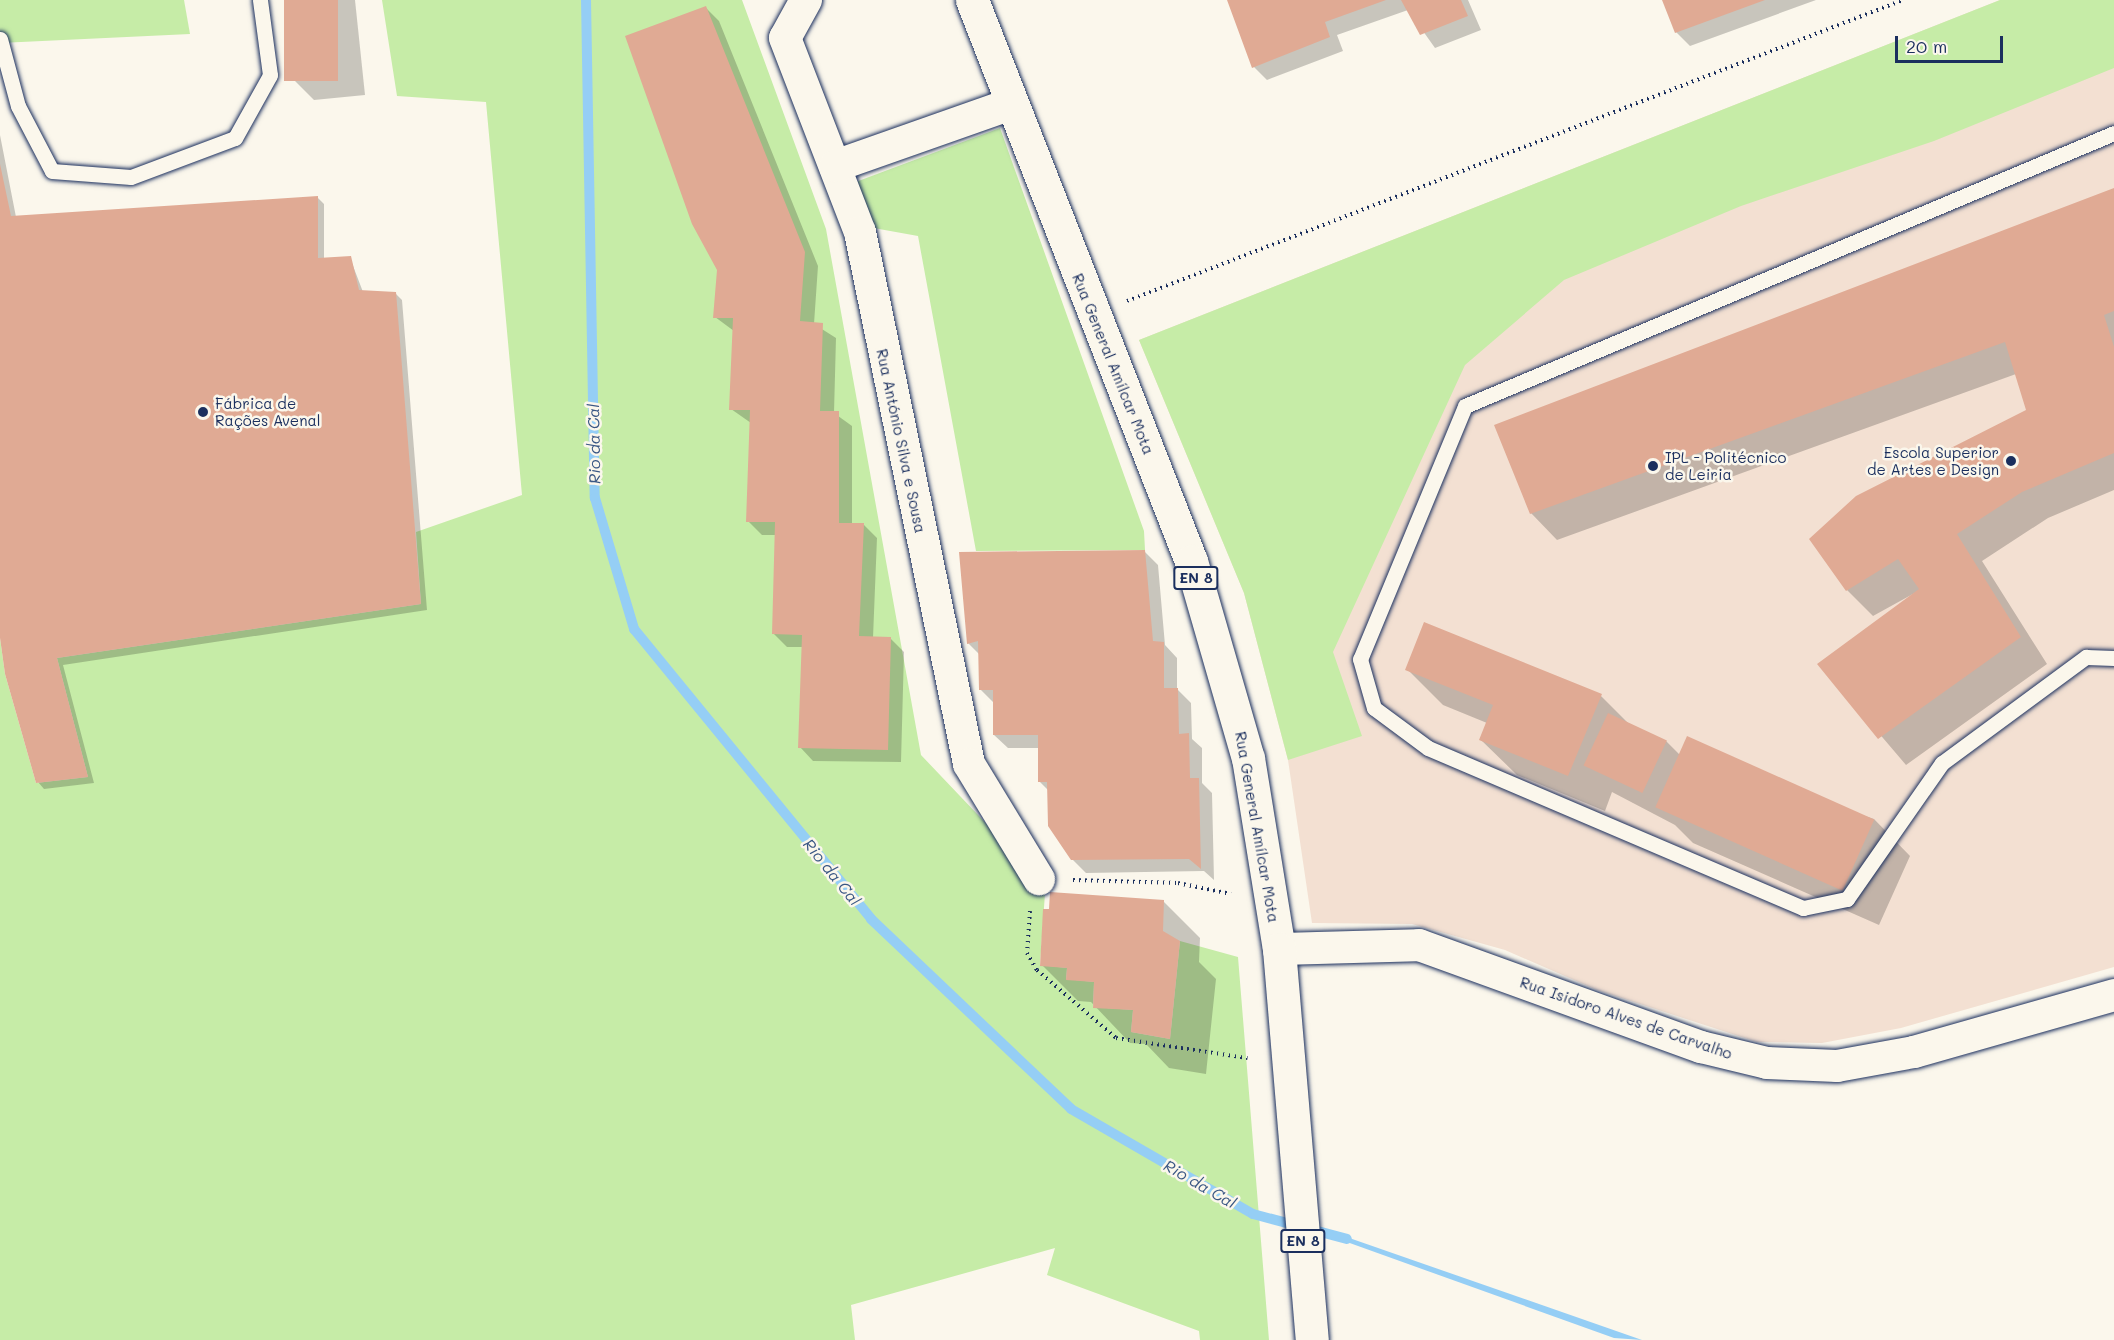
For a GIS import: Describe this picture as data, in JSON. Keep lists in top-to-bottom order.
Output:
{
  "streets": {
    "main road": ["Rua General Amílcar Mota", "EN 8"],
    "street": ["Rua António Silva e Sousa", "Rua Isidoro Alves de Carvalho"]
  },
  "crossings": [
    ["Rua General Amílcar Mota", "Rua Isidoro Alves de Carvalho"]
  ],
  "water": ["Rio da Cal"],
  "places": ["Fábrica de Rações Avenal", "Escola Superior de Artes e Design", "IPL - Politécnico de Leiria"],
  "scale_bar": "20 m"
}
